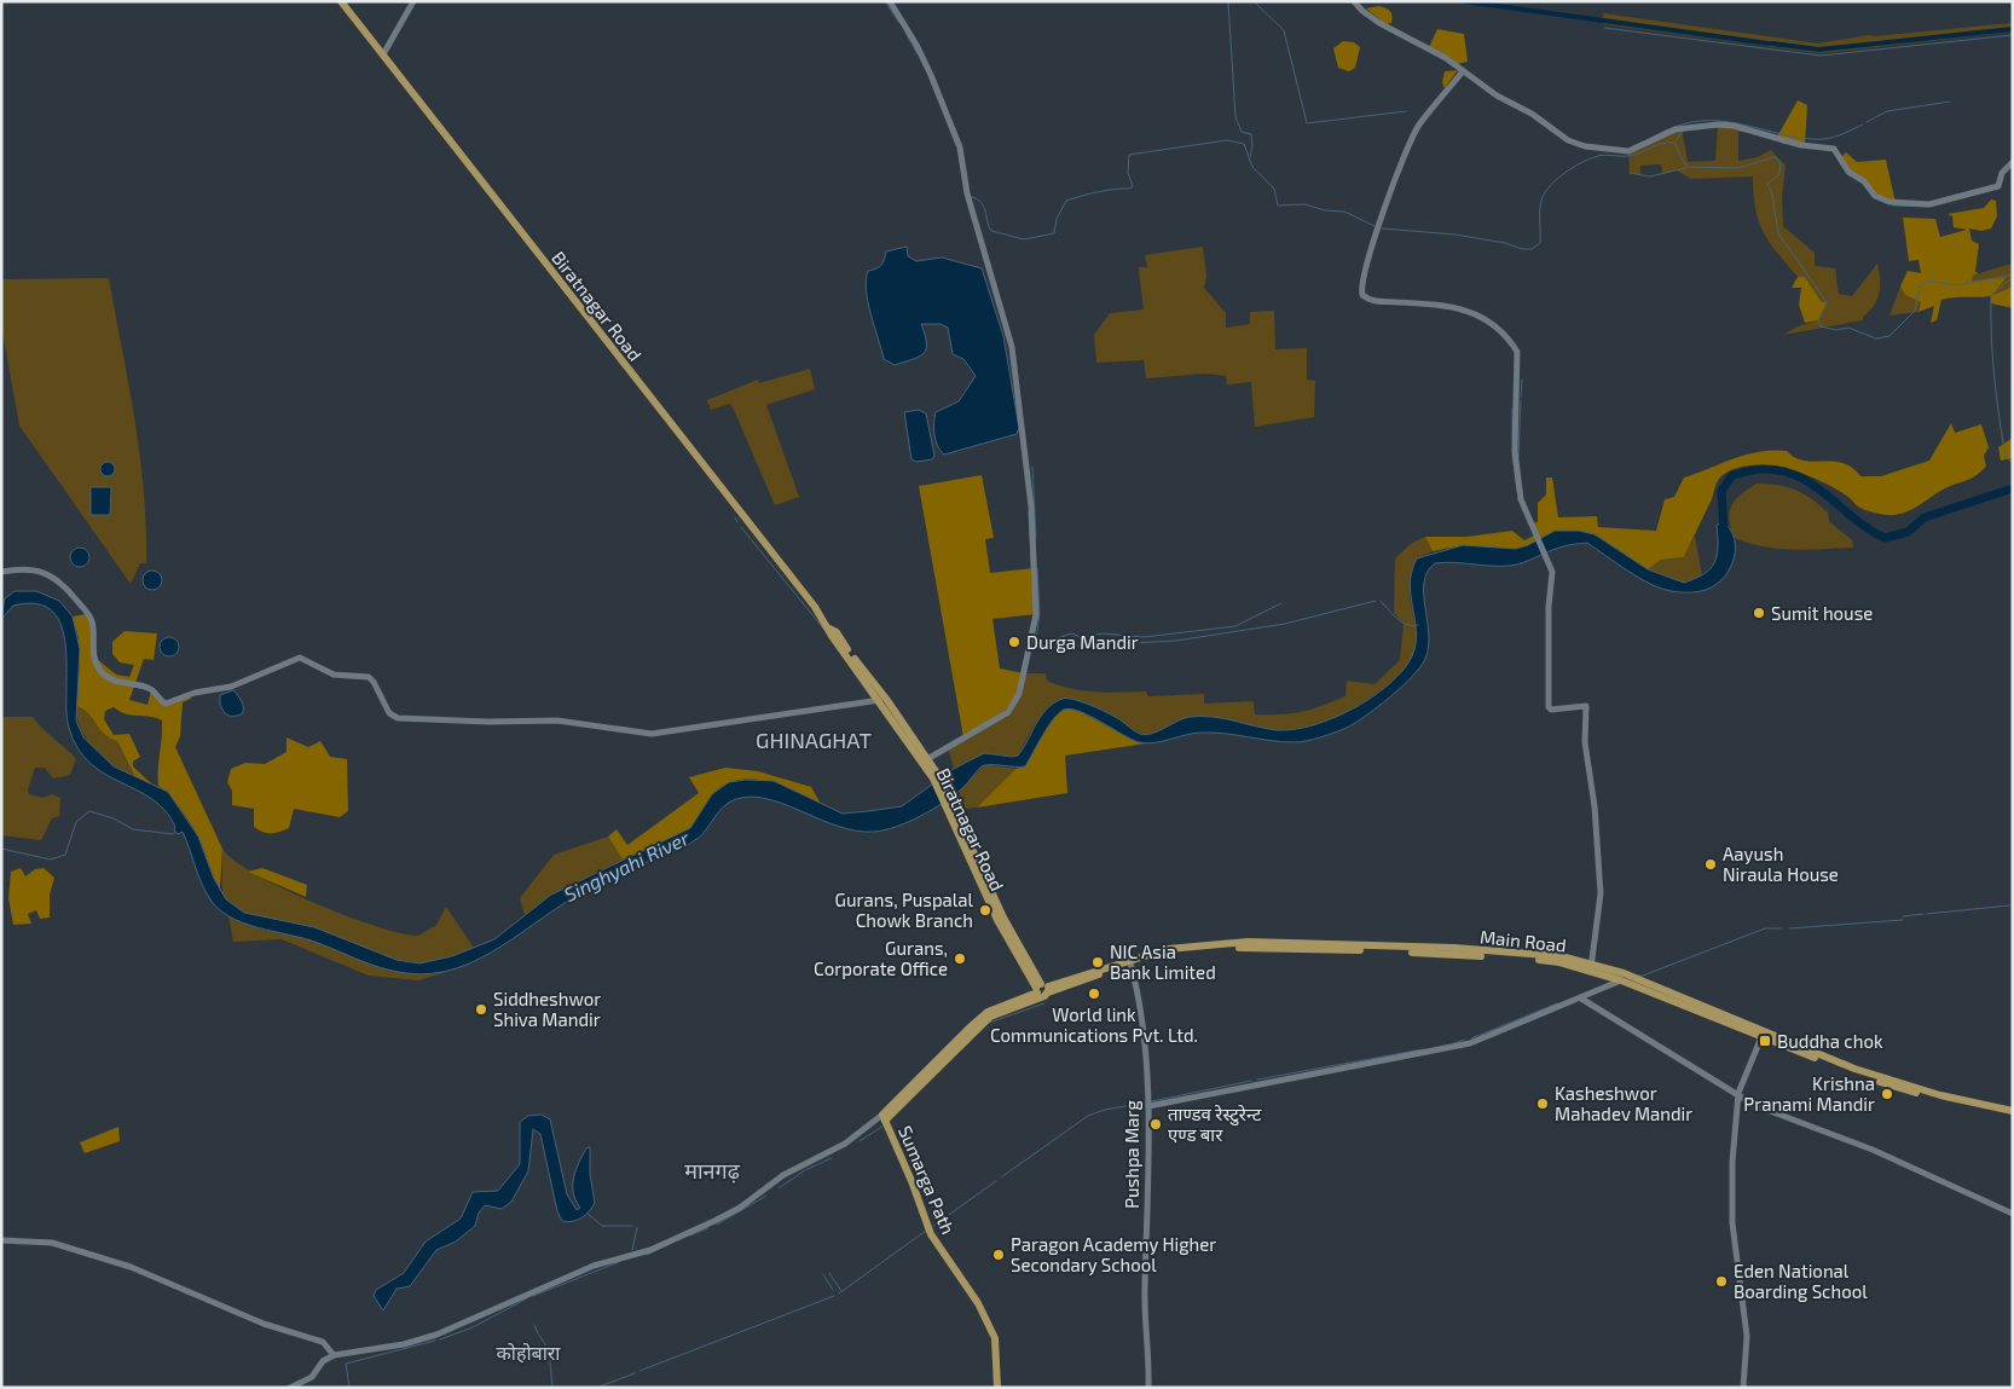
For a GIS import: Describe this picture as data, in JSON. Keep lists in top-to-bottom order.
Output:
{
  "streets": {
    "main road": ["Biratnagar Road", "Main Road", "Sumarga Path"],
    "street": ["Pushpa Marg"]
  },
  "crossings": [
    ["Biratnagar Road", "Main Road"],
    ["Main Road", "Pushpa Marg"],
    ["Main Road", "Sumarga Path"]
  ],
  "districts": ["GHINAGHAT", "मानगढ़", "कोहोबारा"],
  "water": ["Singhyahi River"],
  "places": {
    "other": [
      "Sumit house",
      "Durga Mandir",
      "Aayush Niraula House",
      "Gurans, Puspalal Chowk Branch",
      "Gurans, Corporate Office",
      "NIC Asia Bank Limited",
      "World link Communications Pvt. Ltd.",
      "Siddheshwor Shiva Mandir",
      "Krishna Pranami Mandir",
      "Kasheshwor Mahadev Mandir",
      "ताण्डव रेस्टुरेन्ट एण्ड बार",
      "Paragon Academy Higher Secondary School",
      "Eden National Boarding School"
    ],
    "transit": ["Buddha chok"]
  }
}
